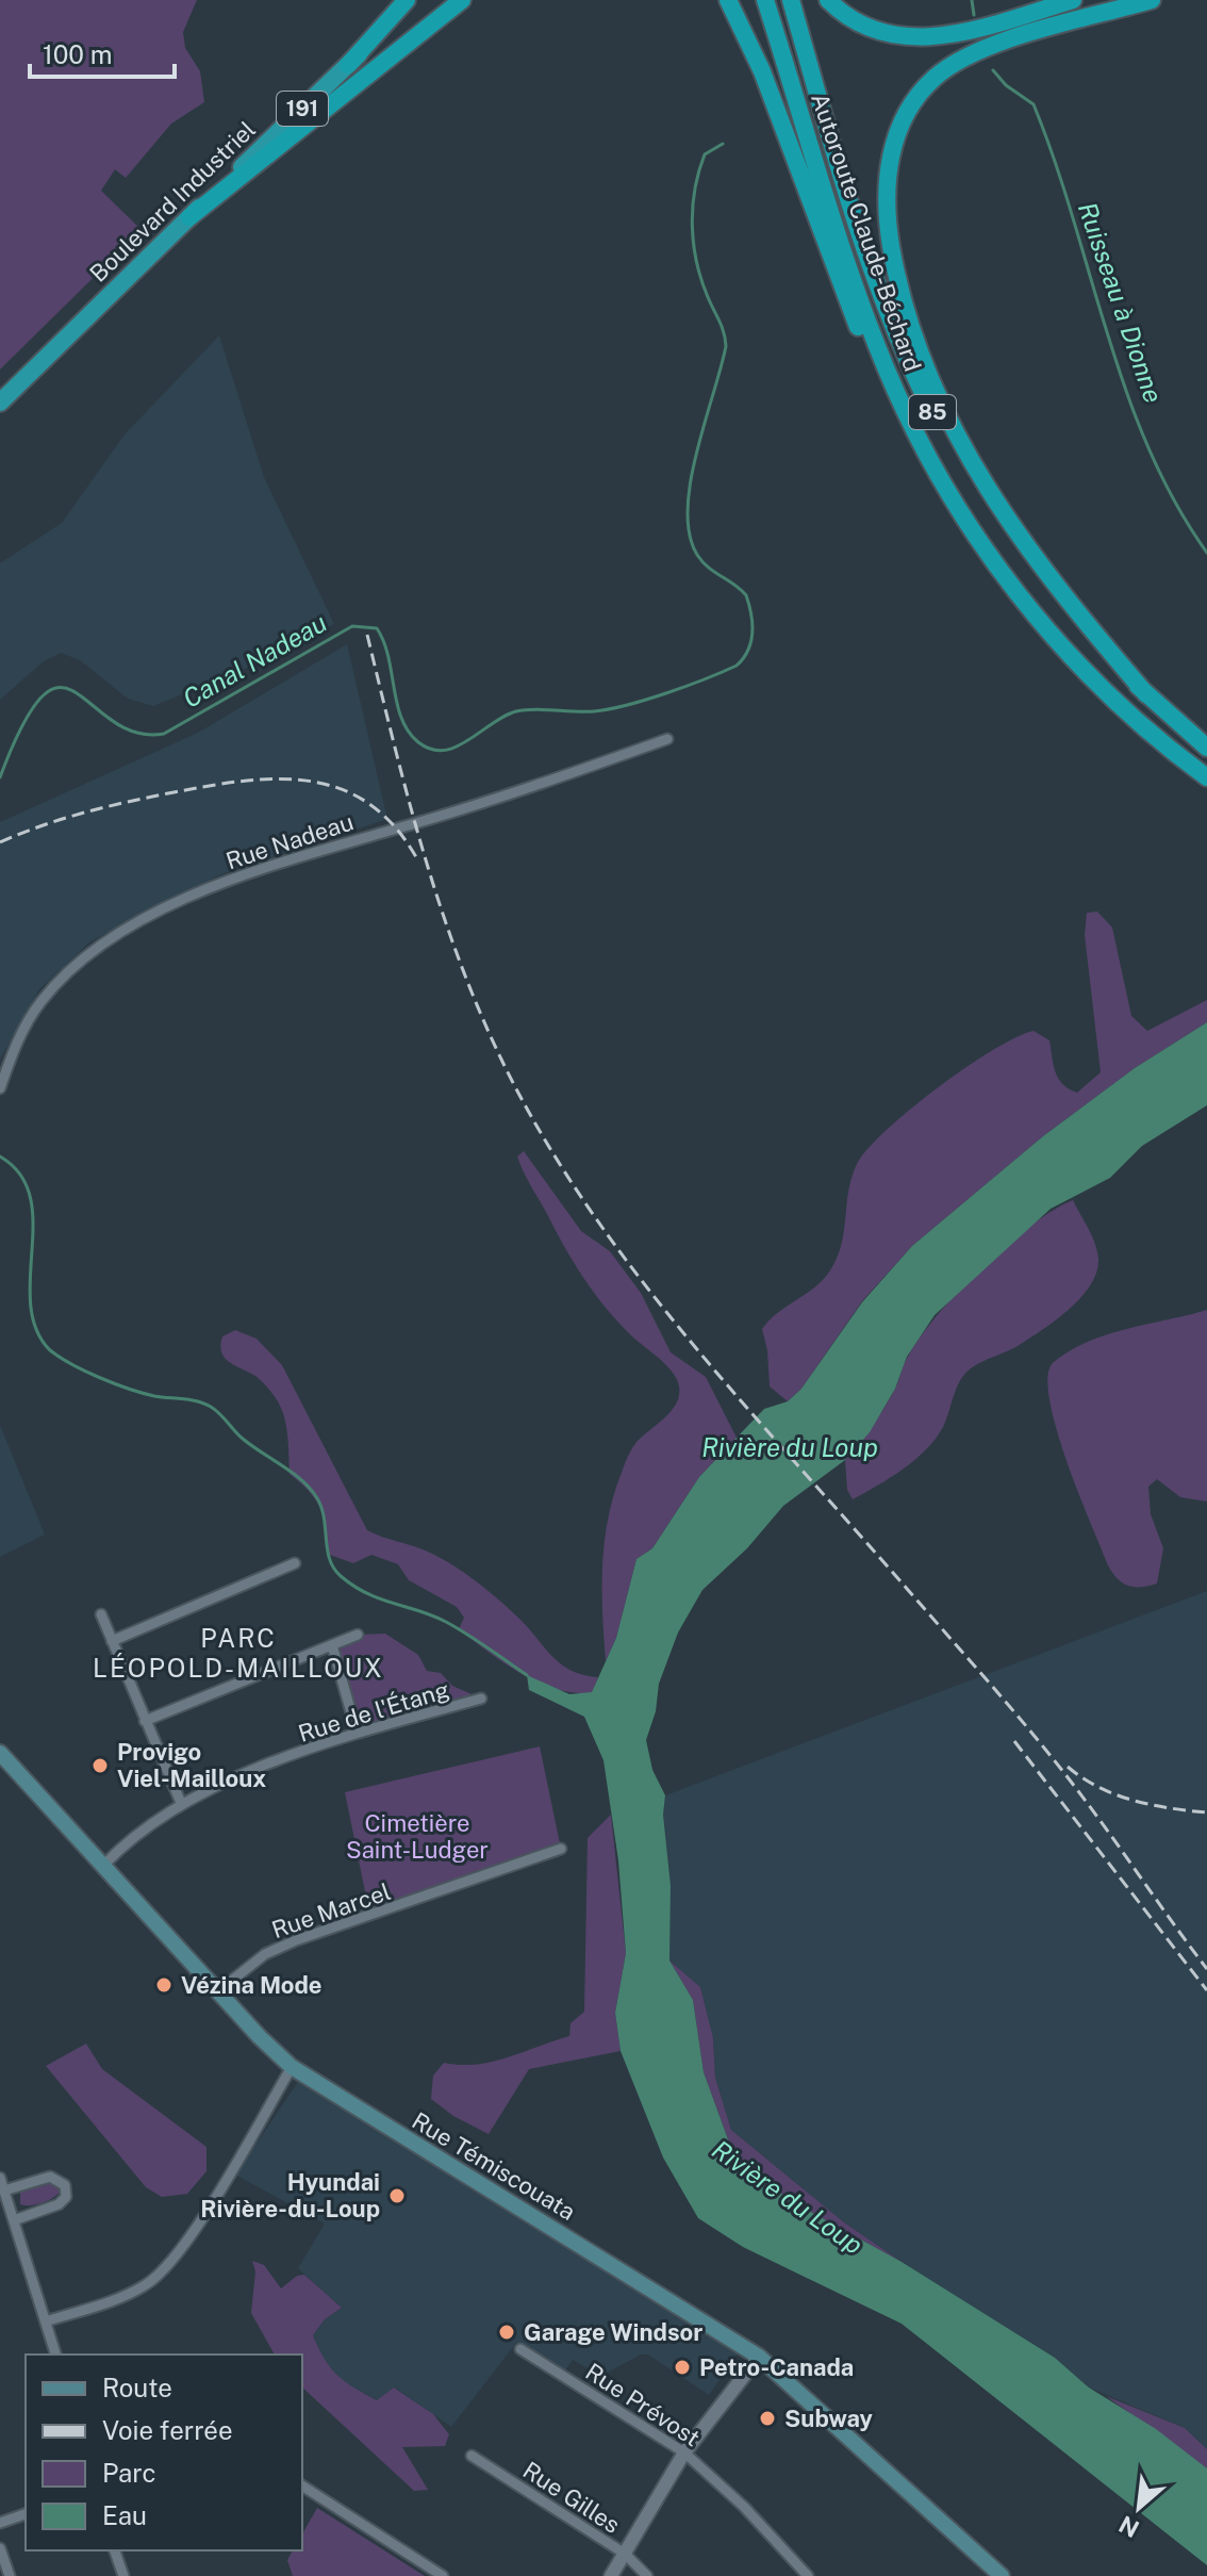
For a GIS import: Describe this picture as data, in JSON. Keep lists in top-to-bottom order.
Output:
{
  "streets": {
    "highway": [
      "191",
      "Boulevard Industriel",
      "Autoroute Claude-Béchard",
      "85"
    ],
    "main road": ["Rue Témiscouata"],
    "street": [
      "Rue Nadeau",
      "Rue de l'Étang",
      "Rue Marcel",
      "Rue Prévost",
      "Rue Gilles"
    ]
  },
  "crossings": [
    ["Rue de l'Étang", "Rue Témiscouata"],
    ["Rue Marcel", "Rue Témiscouata"]
  ],
  "districts": ["PARC LÉOPOLD-MAILLOUX"],
  "water": ["Ruisseau à Dionne", "Canal Nadeau", "Rivière du Loup"],
  "parks": ["Cimetière Saint-Ludger"],
  "places": [
    "Provigo Viel-Mailloux",
    "Vézina Mode",
    "Hyundai Rivière-du-Loup",
    "Garage Windsor",
    "Petro-Canada",
    "Subway"
  ],
  "legend": [
    "Route",
    "Voie ferrée",
    "Parc",
    "Eau"
  ],
  "scale_bar": "100 m",
  "north": "bottom left"
}
